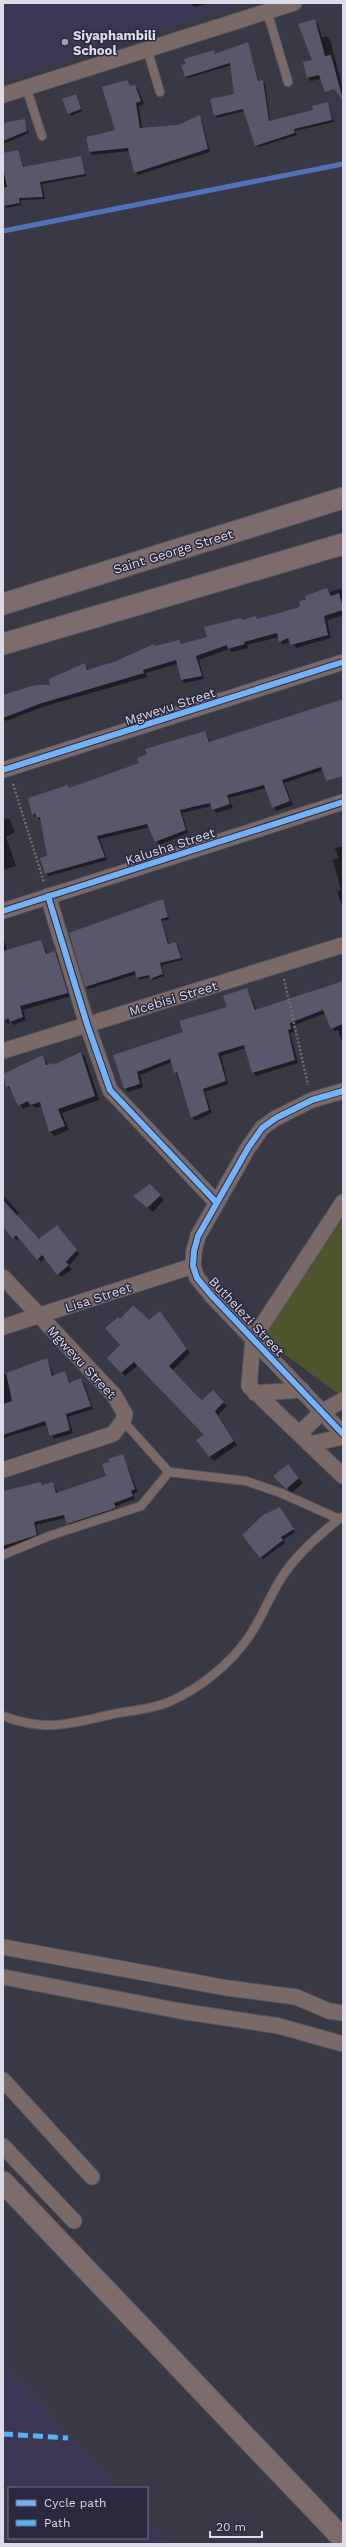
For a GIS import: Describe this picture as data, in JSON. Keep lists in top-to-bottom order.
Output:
{
  "streets": {
    "main road": ["Saint George Street"],
    "street": [
      "Mgwevu Street",
      "Kalusha Street",
      "Mcebisi Street",
      "Lisa Street",
      "Buthelezi Street"
    ]
  },
  "crossings": [
    ["Mgwevu Street", "Lisa Street"],
    ["Lisa Street", "Buthelezi Street"]
  ],
  "places": ["Siyaphambili School"],
  "legend": ["Cycle path", "Path"],
  "scale_bar": "20 m"
}
